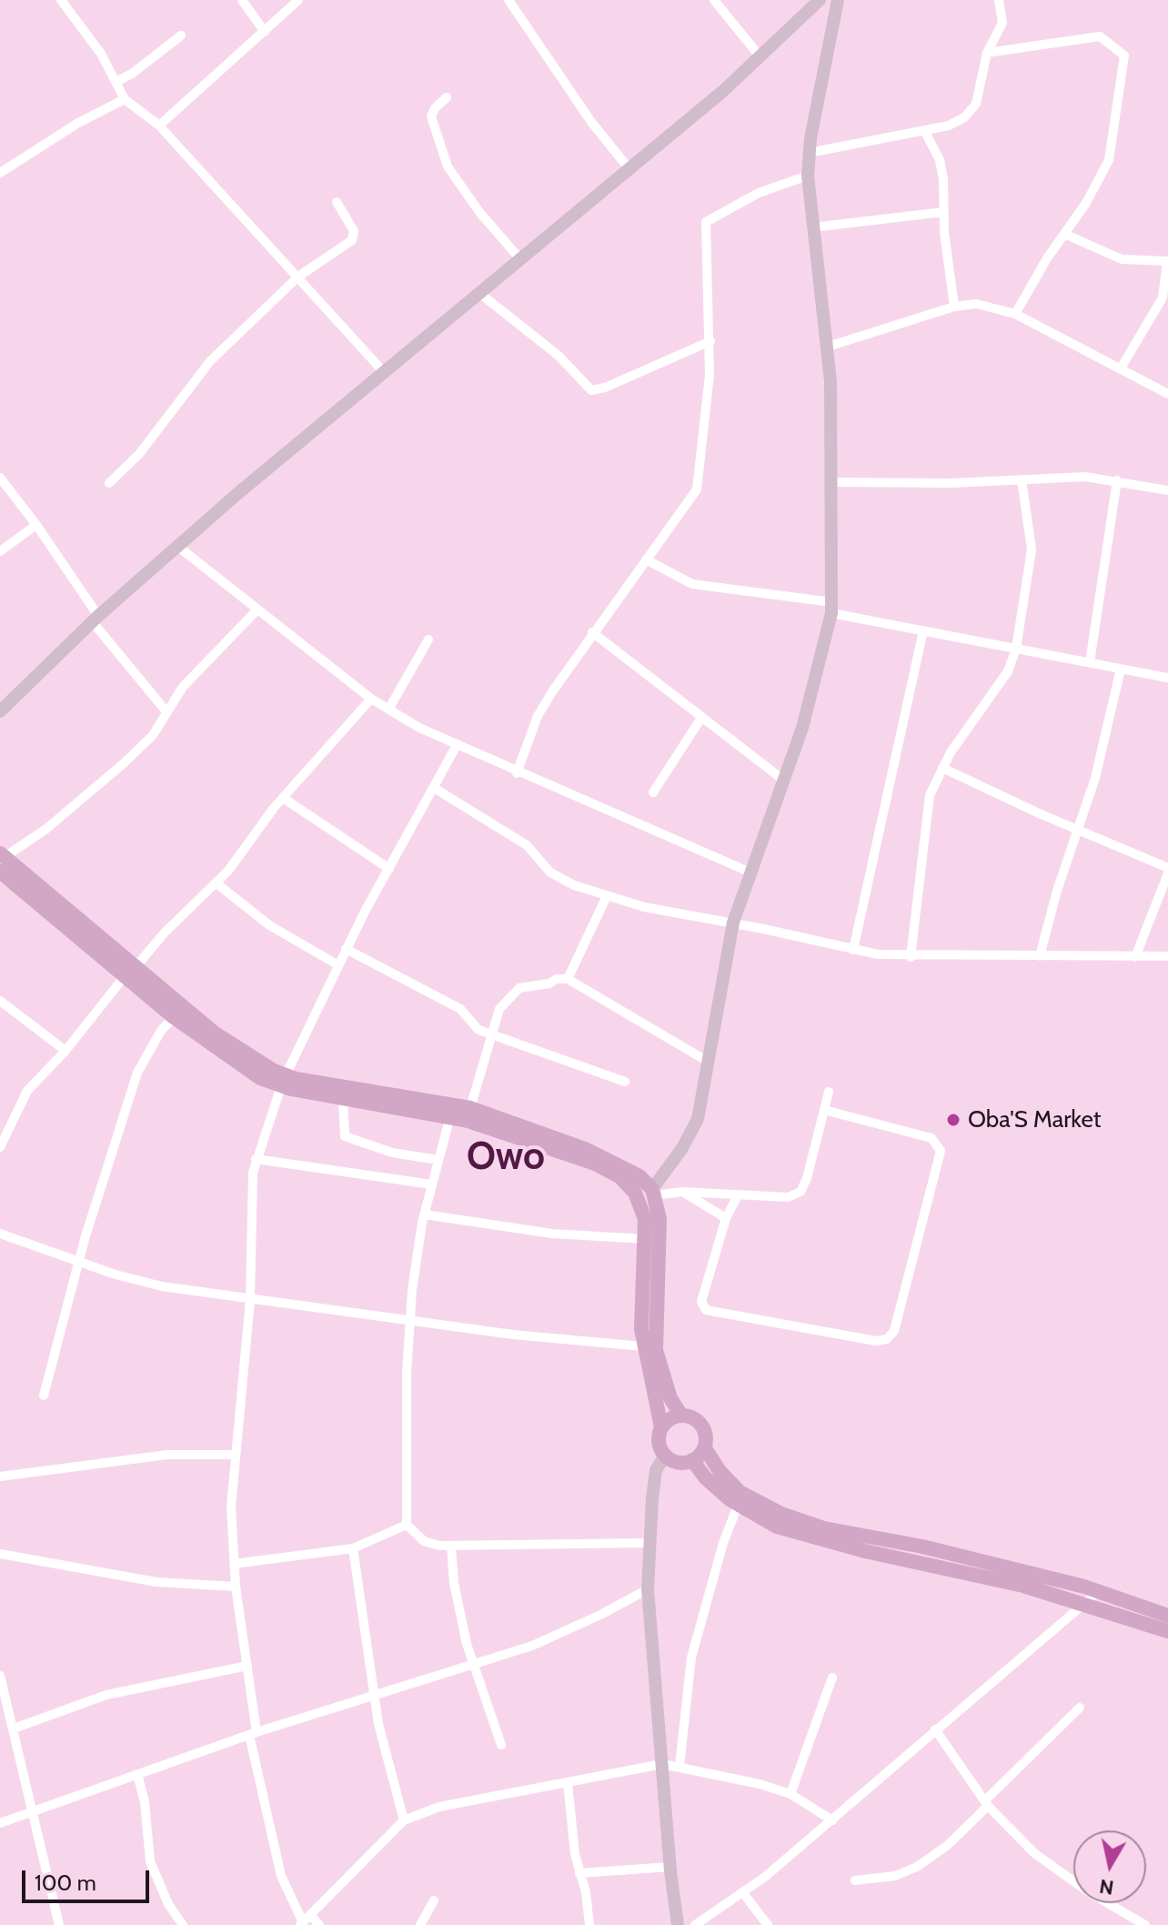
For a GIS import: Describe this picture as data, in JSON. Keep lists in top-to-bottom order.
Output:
{
  "districts": ["Owo"],
  "places": ["Oba'S Market"],
  "scale_bar": "100 m",
  "north": "bottom"
}
